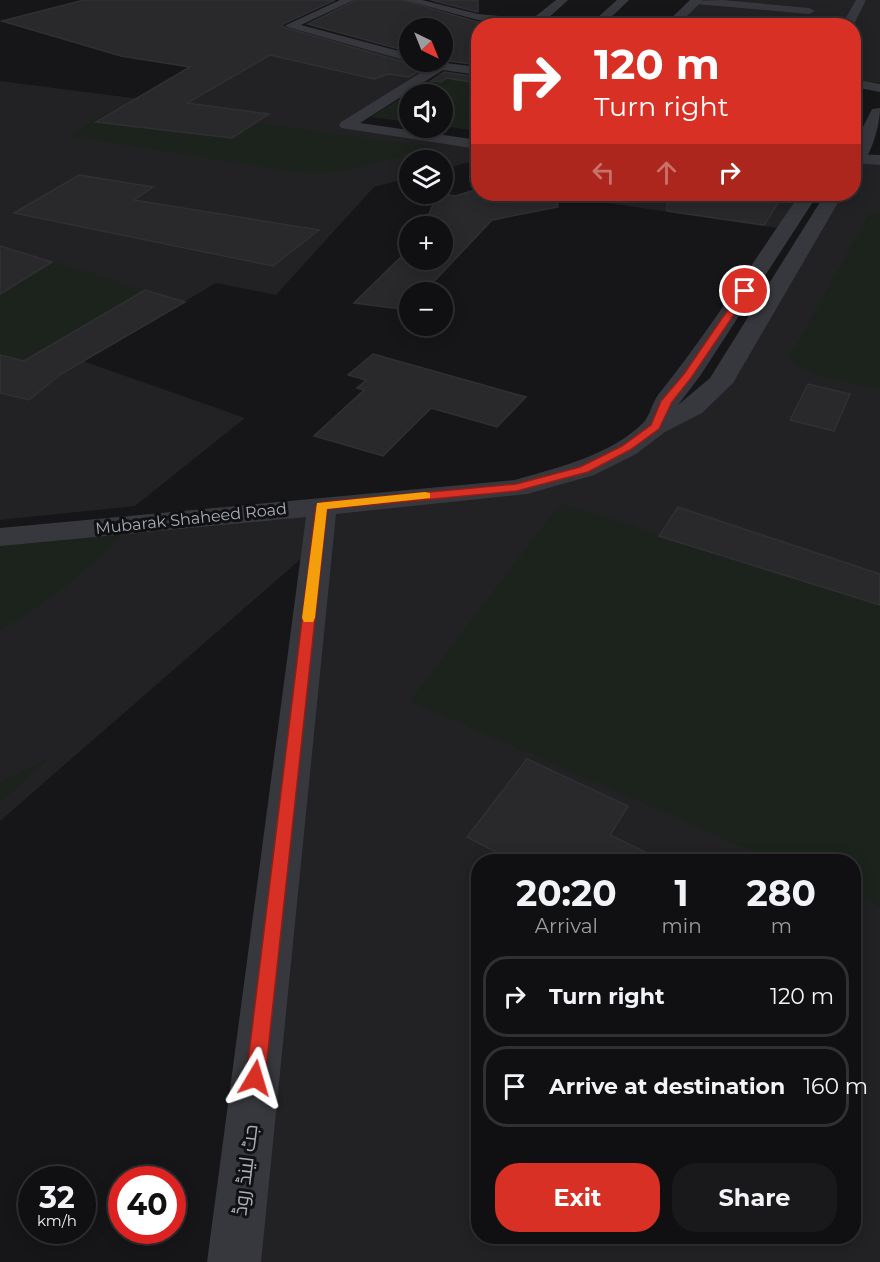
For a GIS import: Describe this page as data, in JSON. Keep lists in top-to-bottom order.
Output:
{
  "streets": {
    "street": ["Mubarak Shaheed Road", "جٹ لینڈ روڈ"]
  },
  "crossings": [
    ["Mubarak Shaheed Road", "جٹ لینڈ روڈ"]
  ],
  "north": "bottom right",
  "page": {
    "map_buttons": ["+", "−"],
    "turn": ["120 m", "Turn right"],
    "eta": [
      "20:20",
      "Arrival",
      "1",
      "min",
      "280",
      "m"
    ],
    "list": [
      {
        "name": "Turn right",
        "value": "120 m"
      },
      {
        "name": "Arrive at destination",
        "value": "160 m"
      }
    ],
    "buttons": ["Exit", "Share"],
    "speed": "32 km/h",
    "limit": "40"
  }
}
